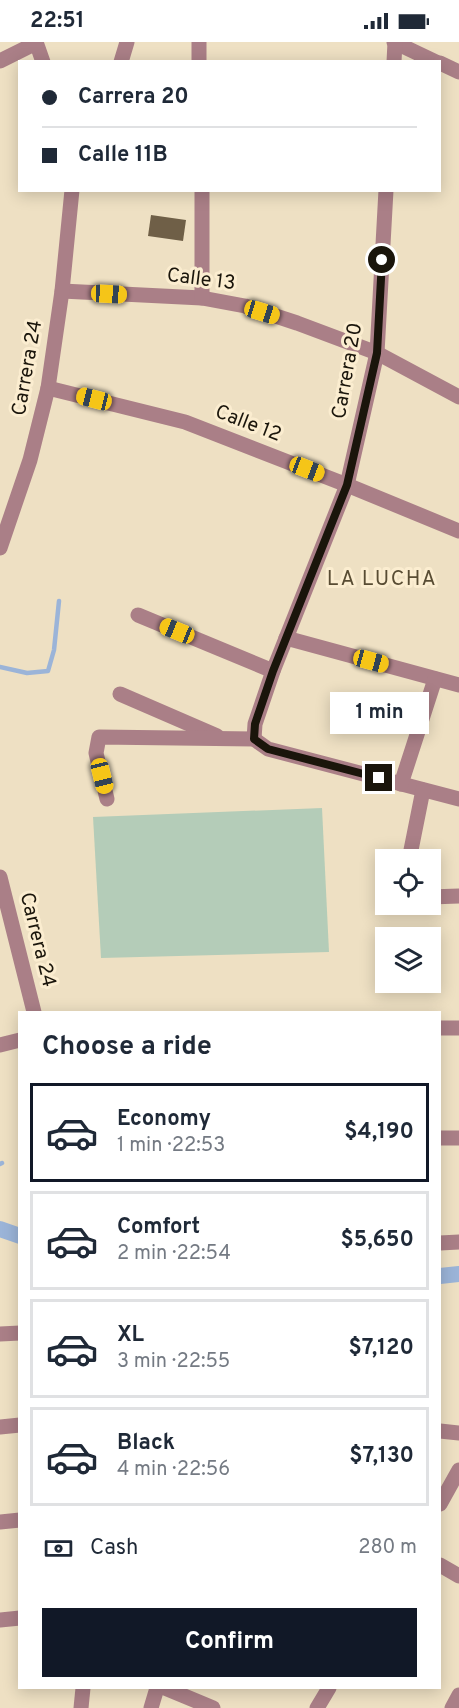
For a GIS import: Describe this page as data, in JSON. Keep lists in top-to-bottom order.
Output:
{
  "streets": {
    "street": [
      "Calle 13",
      "Carrera 24",
      "Carrera 20",
      "Calle 12"
    ]
  },
  "crossings": [
    ["Calle 13", "Carrera 24"],
    ["Calle 13", "Carrera 20"],
    ["Carrera 24", "Calle 12"],
    ["Carrera 20", "Calle 12"]
  ],
  "districts": ["LA LUCHA"],
  "page": {
    "status": "22:51",
    "banner": ["Carrera 20", "Calle 11B"],
    "bubble": "1 min",
    "heading": "Choose a ride",
    "list": [
      {
        "name": "Economy",
        "note": "1 min · 22:53",
        "value": "$4,190"
      },
      {
        "name": "Comfort",
        "note": "2 min · 22:54",
        "value": "$5,650"
      },
      {
        "name": "XL",
        "note": "3 min · 22:55",
        "value": "$7,120"
      },
      {
        "name": "Black",
        "note": "4 min · 22:56",
        "value": "$7,130"
      }
    ],
    "pay": ["Cash", "280 m"],
    "buttons": "Confirm"
  }
}
